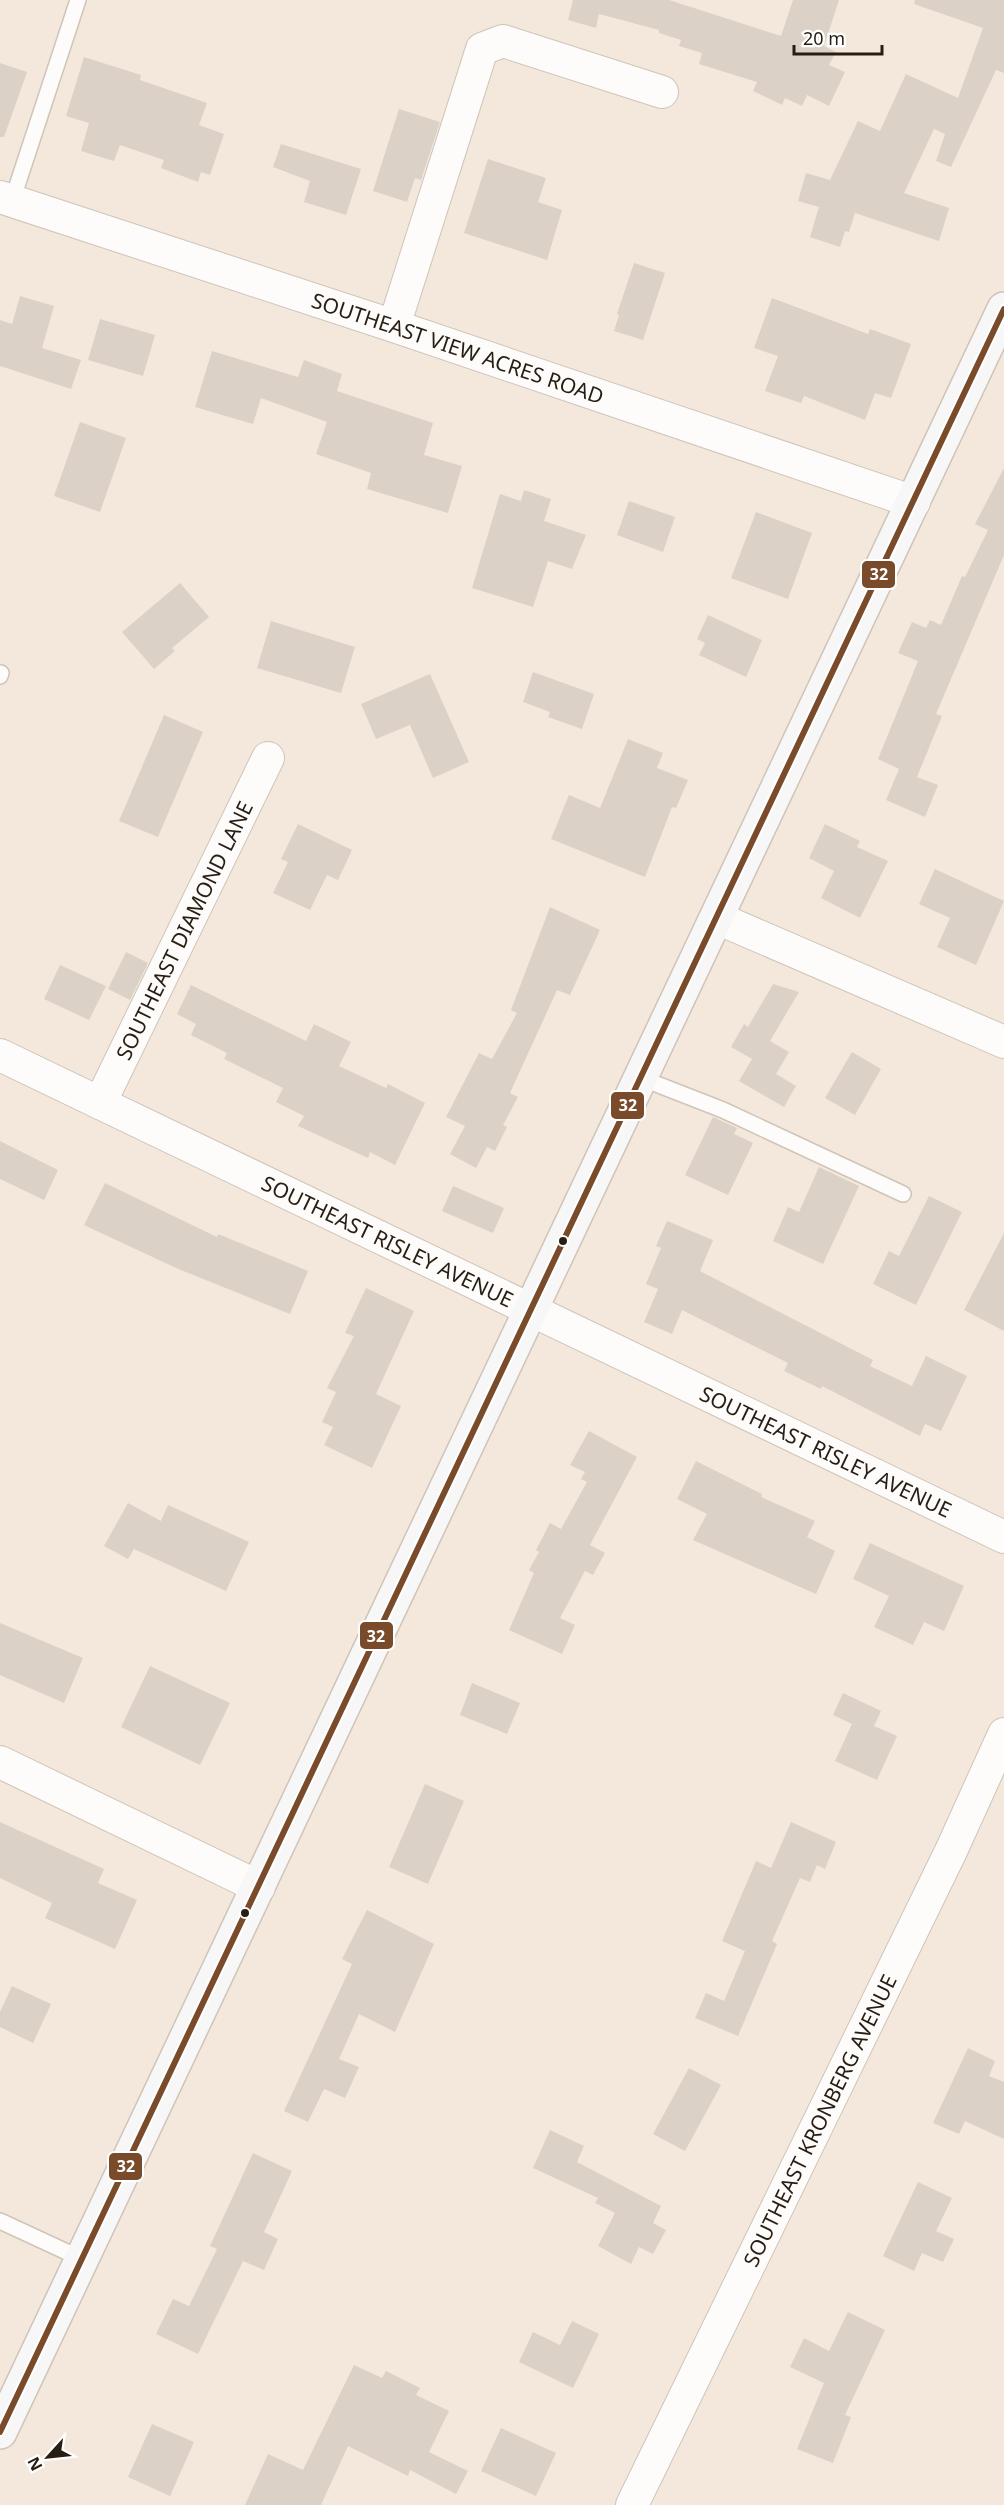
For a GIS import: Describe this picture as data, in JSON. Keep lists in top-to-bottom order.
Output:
{
  "streets": {
    "street": [
      "SOUTHEAST VIEW ACRES ROAD",
      "SOUTHEAST DIAMOND LANE",
      "SOUTHEAST RISLEY AVENUE",
      "SOUTHEAST KRONBERG AVENUE"
    ]
  },
  "crossings": [
    ["SOUTHEAST DIAMOND LANE", "SOUTHEAST RISLEY AVENUE"]
  ],
  "lines": ["transit line 32"],
  "scale_bar": "20 m",
  "north": "bottom left"
}
